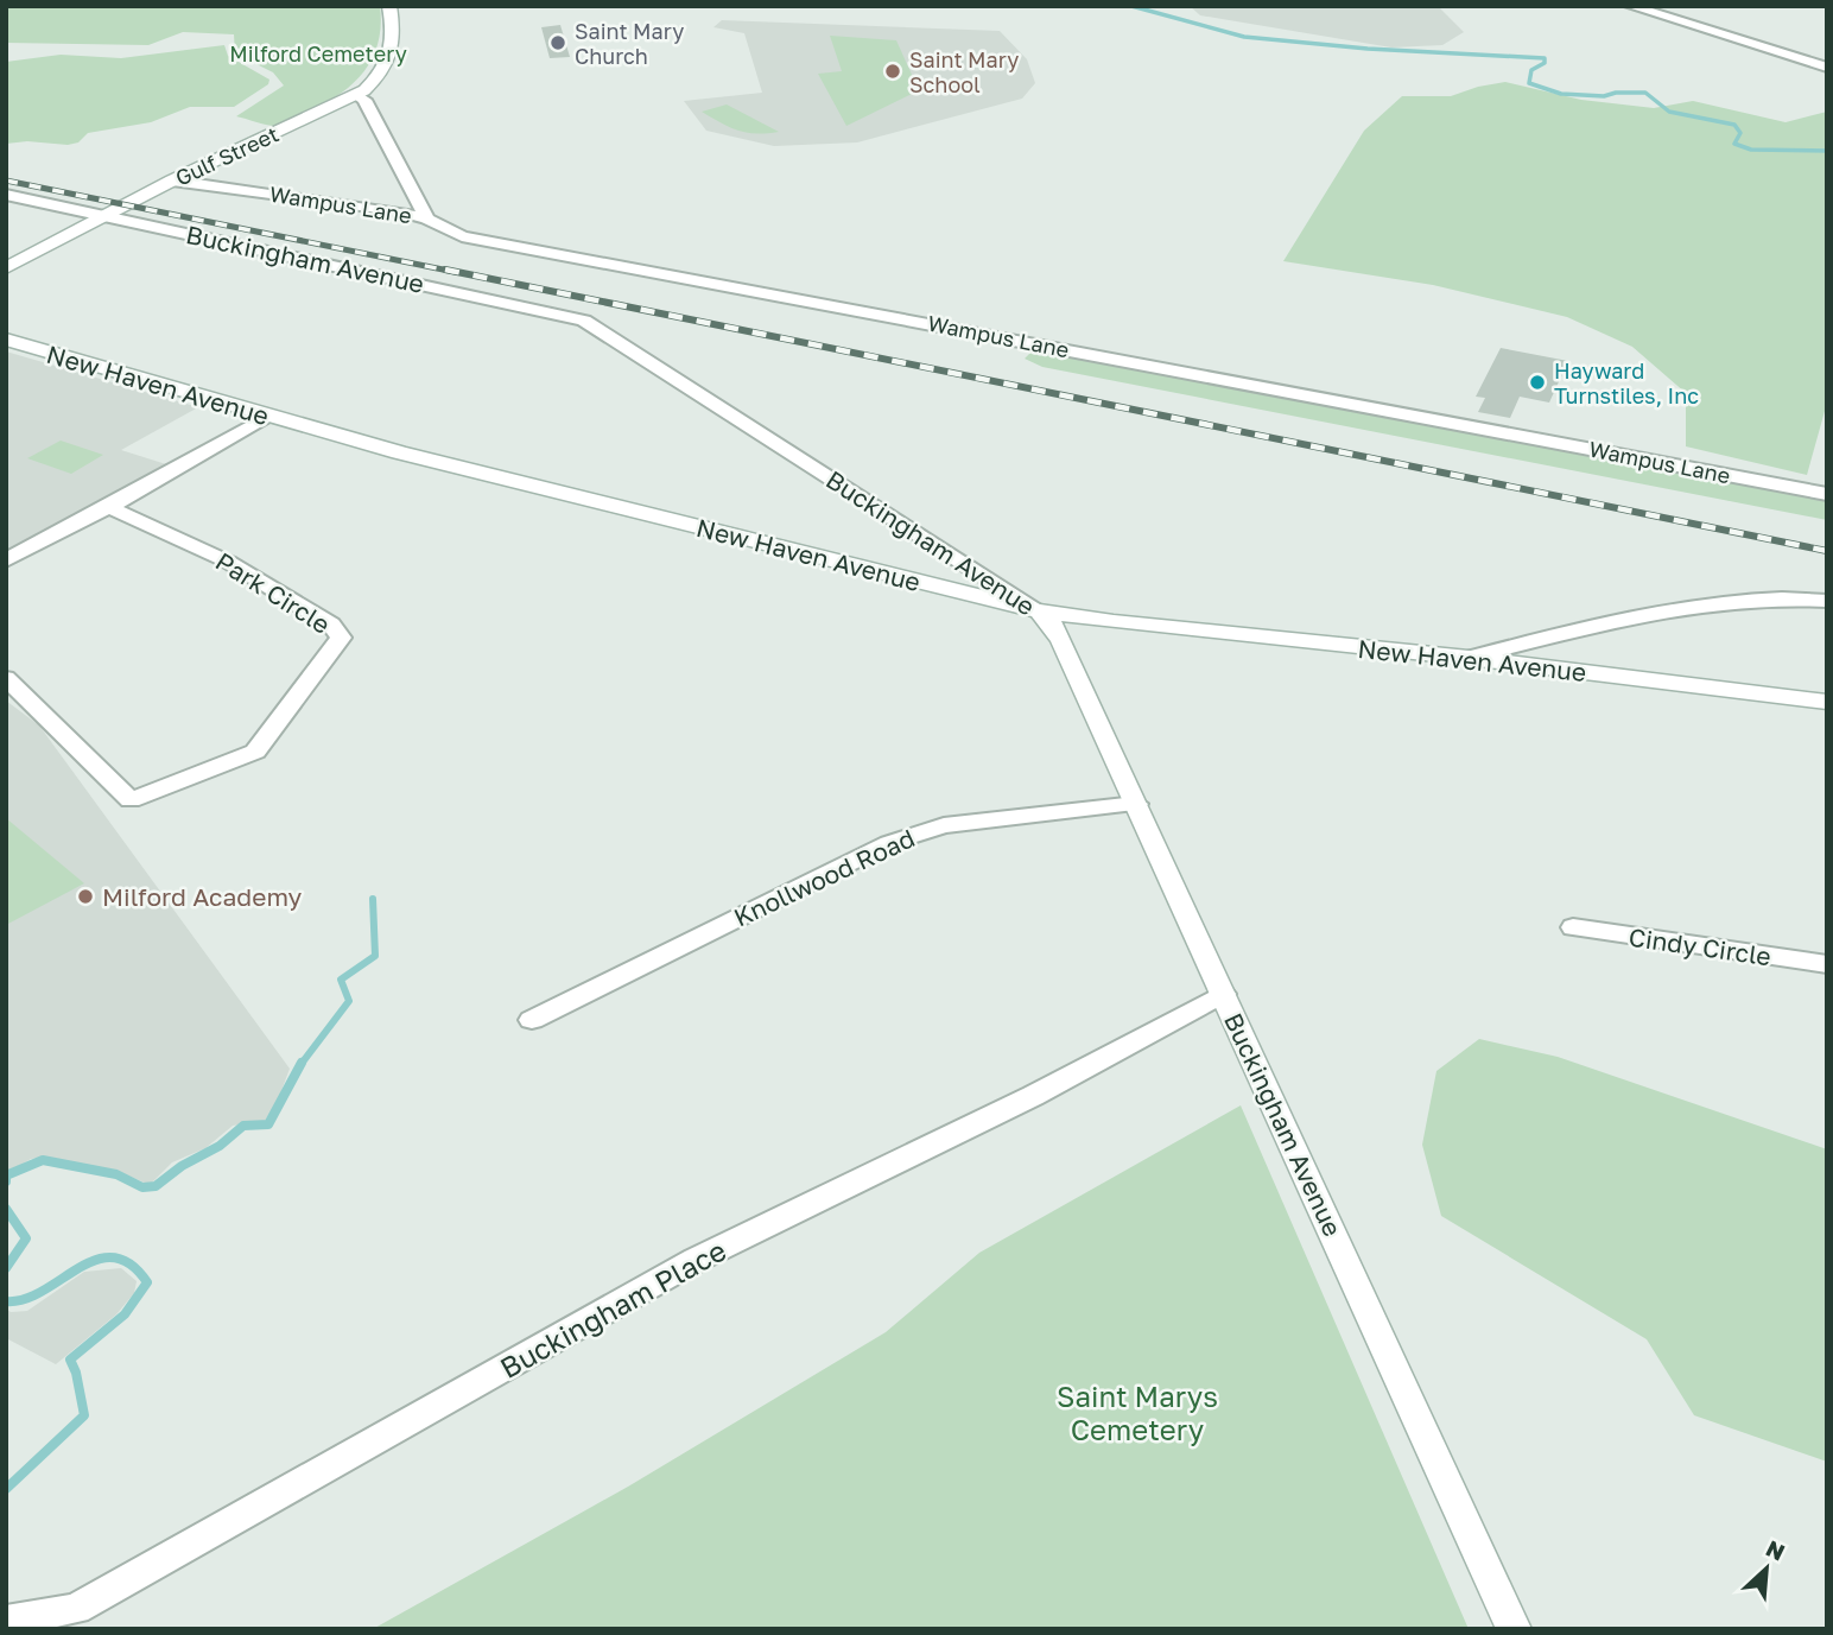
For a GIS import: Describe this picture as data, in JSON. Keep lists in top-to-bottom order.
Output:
{
  "streets": {
    "main road": ["Gulf Street", "Buckingham Avenue", "New Haven Avenue"],
    "street": [
      "Wampus Lane",
      "Park Circle",
      "Knollwood Road",
      "Cindy Circle",
      "Buckingham Place"
    ]
  },
  "crossings": [
    ["Gulf Street", "Wampus Lane"],
    ["Gulf Street", "Buckingham Avenue"],
    ["Buckingham Avenue", "New Haven Avenue"],
    ["Buckingham Avenue", "Knollwood Road"],
    ["Buckingham Avenue", "Buckingham Place"]
  ],
  "parks": ["Milford Cemetery", "Saint Marys Cemetery"],
  "places": [
    "Saint Mary Church",
    "Saint Mary School",
    "Hayward Turnstiles, Inc",
    "Milford Academy"
  ],
  "north": "top right"
}
